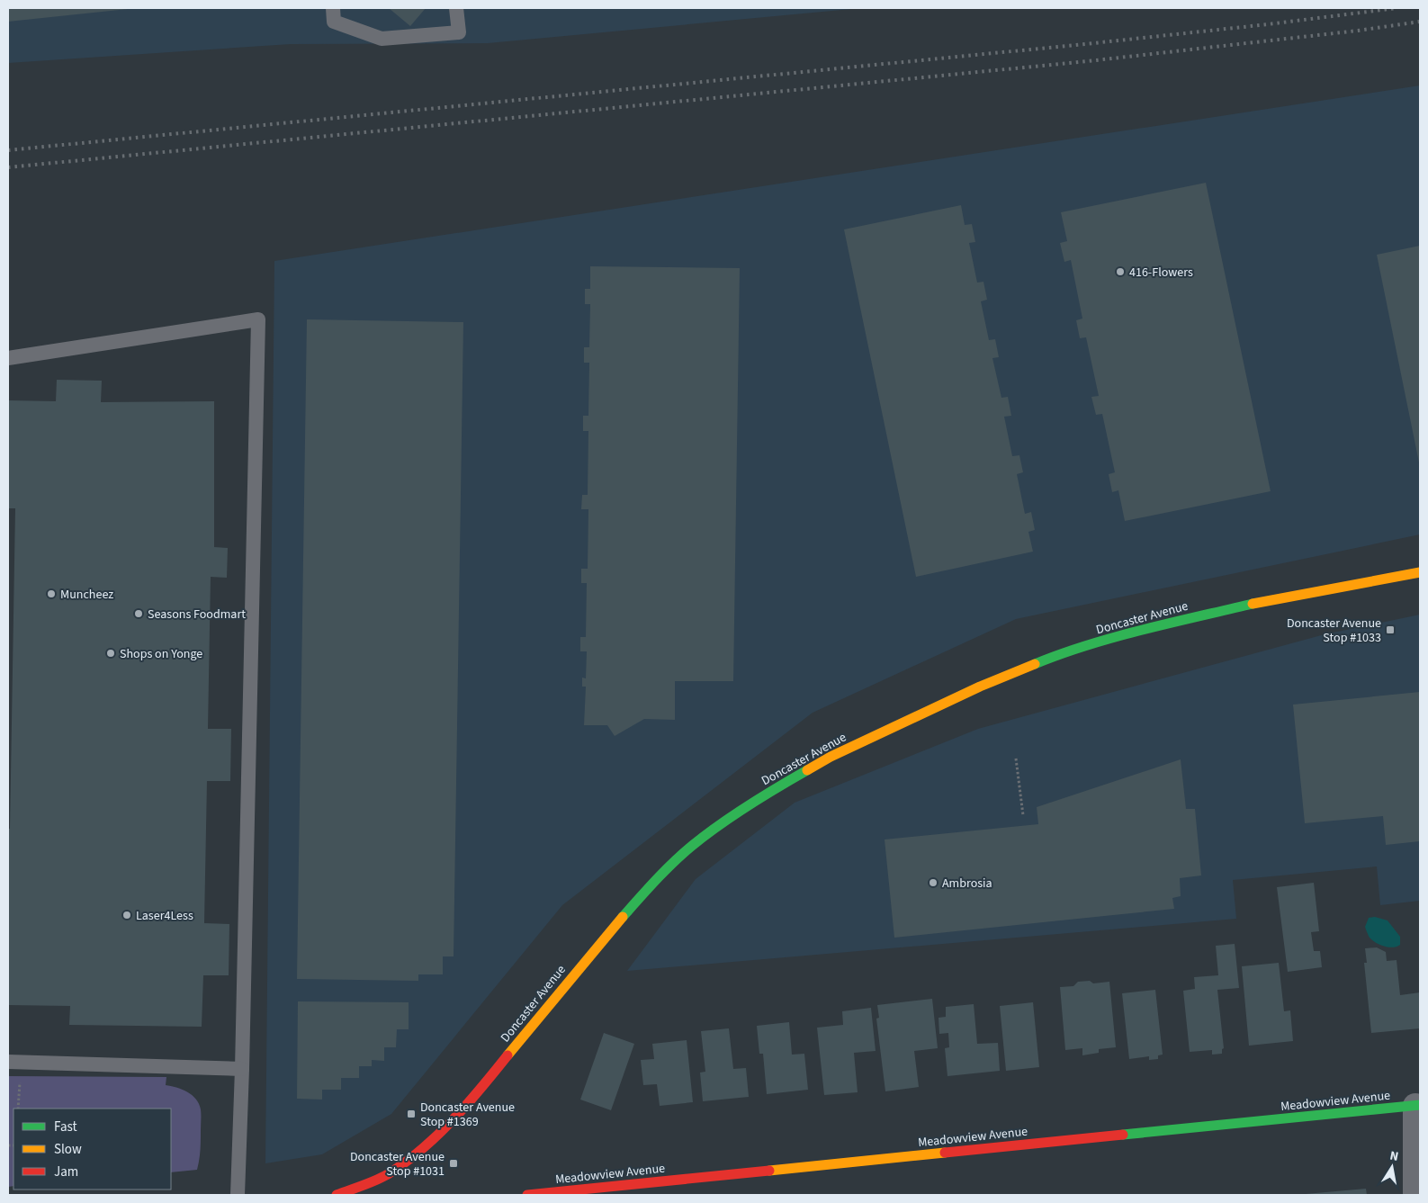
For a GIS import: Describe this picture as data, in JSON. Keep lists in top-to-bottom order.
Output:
{
  "streets": {
    "street": ["Doncaster Avenue", "Meadowview Avenue"]
  },
  "places": {
    "other": [
      "416-Flowers",
      "Muncheez",
      "Seasons Foodmart",
      "Shops on Yonge",
      "Ambrosia",
      "Laser4Less"
    ],
    "transit": ["Doncaster Avenue Stop #1033", "Doncaster Avenue Stop #1369", "Doncaster Avenue Stop #1031"]
  },
  "legend": ["Fast", "Slow", "Jam"],
  "north": "top"
}
